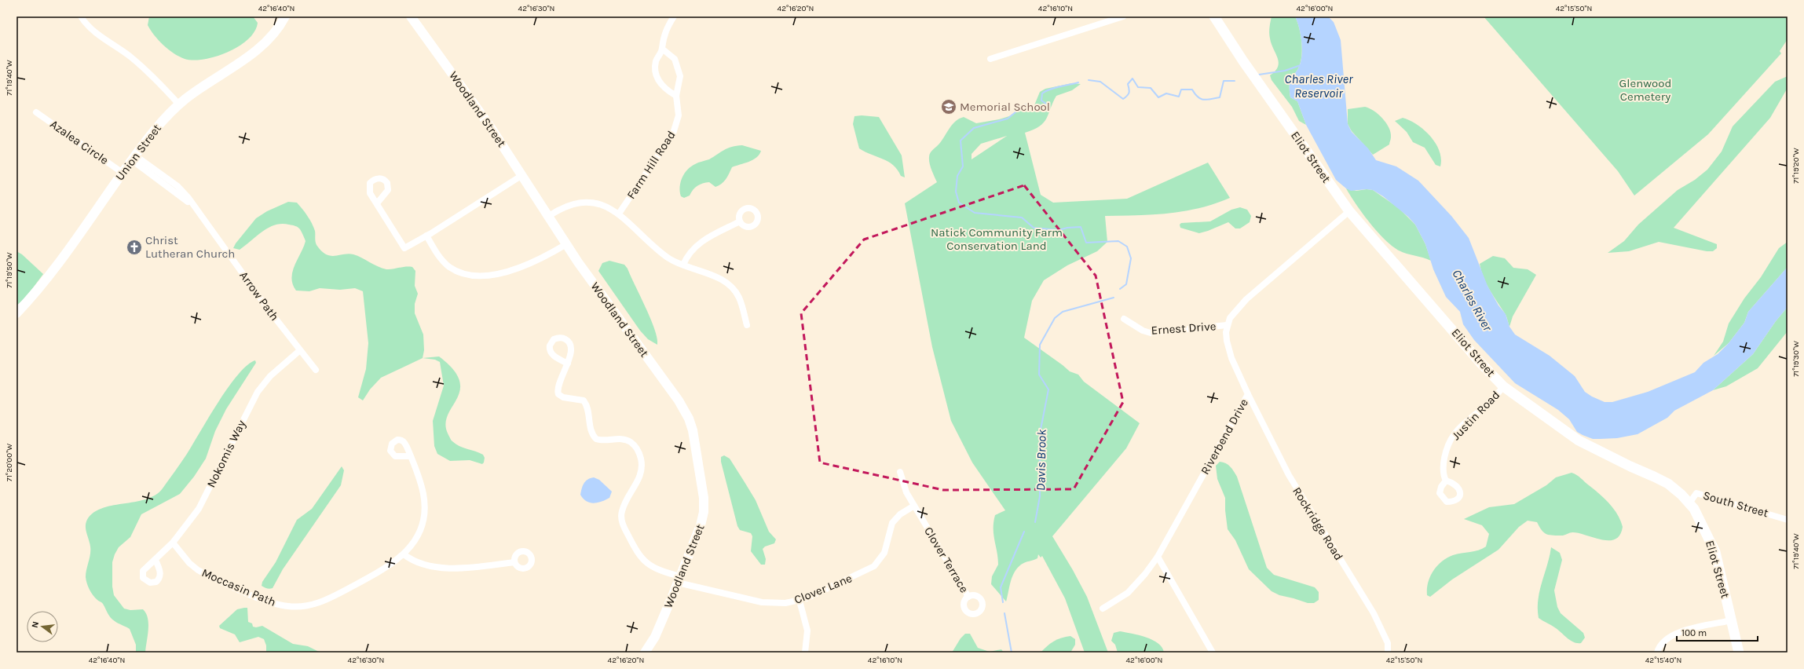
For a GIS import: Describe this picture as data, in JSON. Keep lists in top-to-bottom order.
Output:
{
  "streets": {
    "main road": ["Eliot Street"],
    "street": [
      "Woodland Street",
      "Azalea Circle",
      "Union Street",
      "Farm Hill Road",
      "Arrow Path",
      "Ernest Drive",
      "Justin Road",
      "Riverbend Drive",
      "Nokomis Way",
      "South Street",
      "Rockridge Road",
      "Clover Terrace",
      "Moccasin Path",
      "Clover Lane"
    ]
  },
  "crossings": [
    ["Woodland Street", "Clover Lane"],
    ["Azalea Circle", "Union Street"],
    ["Union Street", "Arrow Path"],
    ["Eliot Street", "Justin Road"],
    ["Eliot Street", "South Street"],
    ["Arrow Path", "Nokomis Way"],
    ["Ernest Drive", "Riverbend Drive"],
    ["Riverbend Drive", "Rockridge Road"],
    ["Nokomis Way", "Moccasin Path"],
    ["Clover Terrace", "Clover Lane"]
  ],
  "water": ["Charles River Reservoir", "Charles River", "Davis Brook"],
  "parks": ["Glenwood Cemetery", "Natick Community Farm Conservation Land"],
  "places": {
    "school or university": ["Memorial School"],
    "church": ["Christ Lutheran Church"]
  },
  "scale_bar": "100 m",
  "north": "left",
  "coordinates": [
    "42°16'40\"N",
    "42°16'30\"N",
    "42°16'20\"N",
    "42°16'10\"N",
    "42°16'00\"N",
    "42°15'50\"N",
    "71°19'40\"W",
    "71°19'20\"W",
    "71°19'50\"W",
    "71°19'30\"W",
    "71°20'00\"W",
    "42°15'40\"N"
  ]
}
